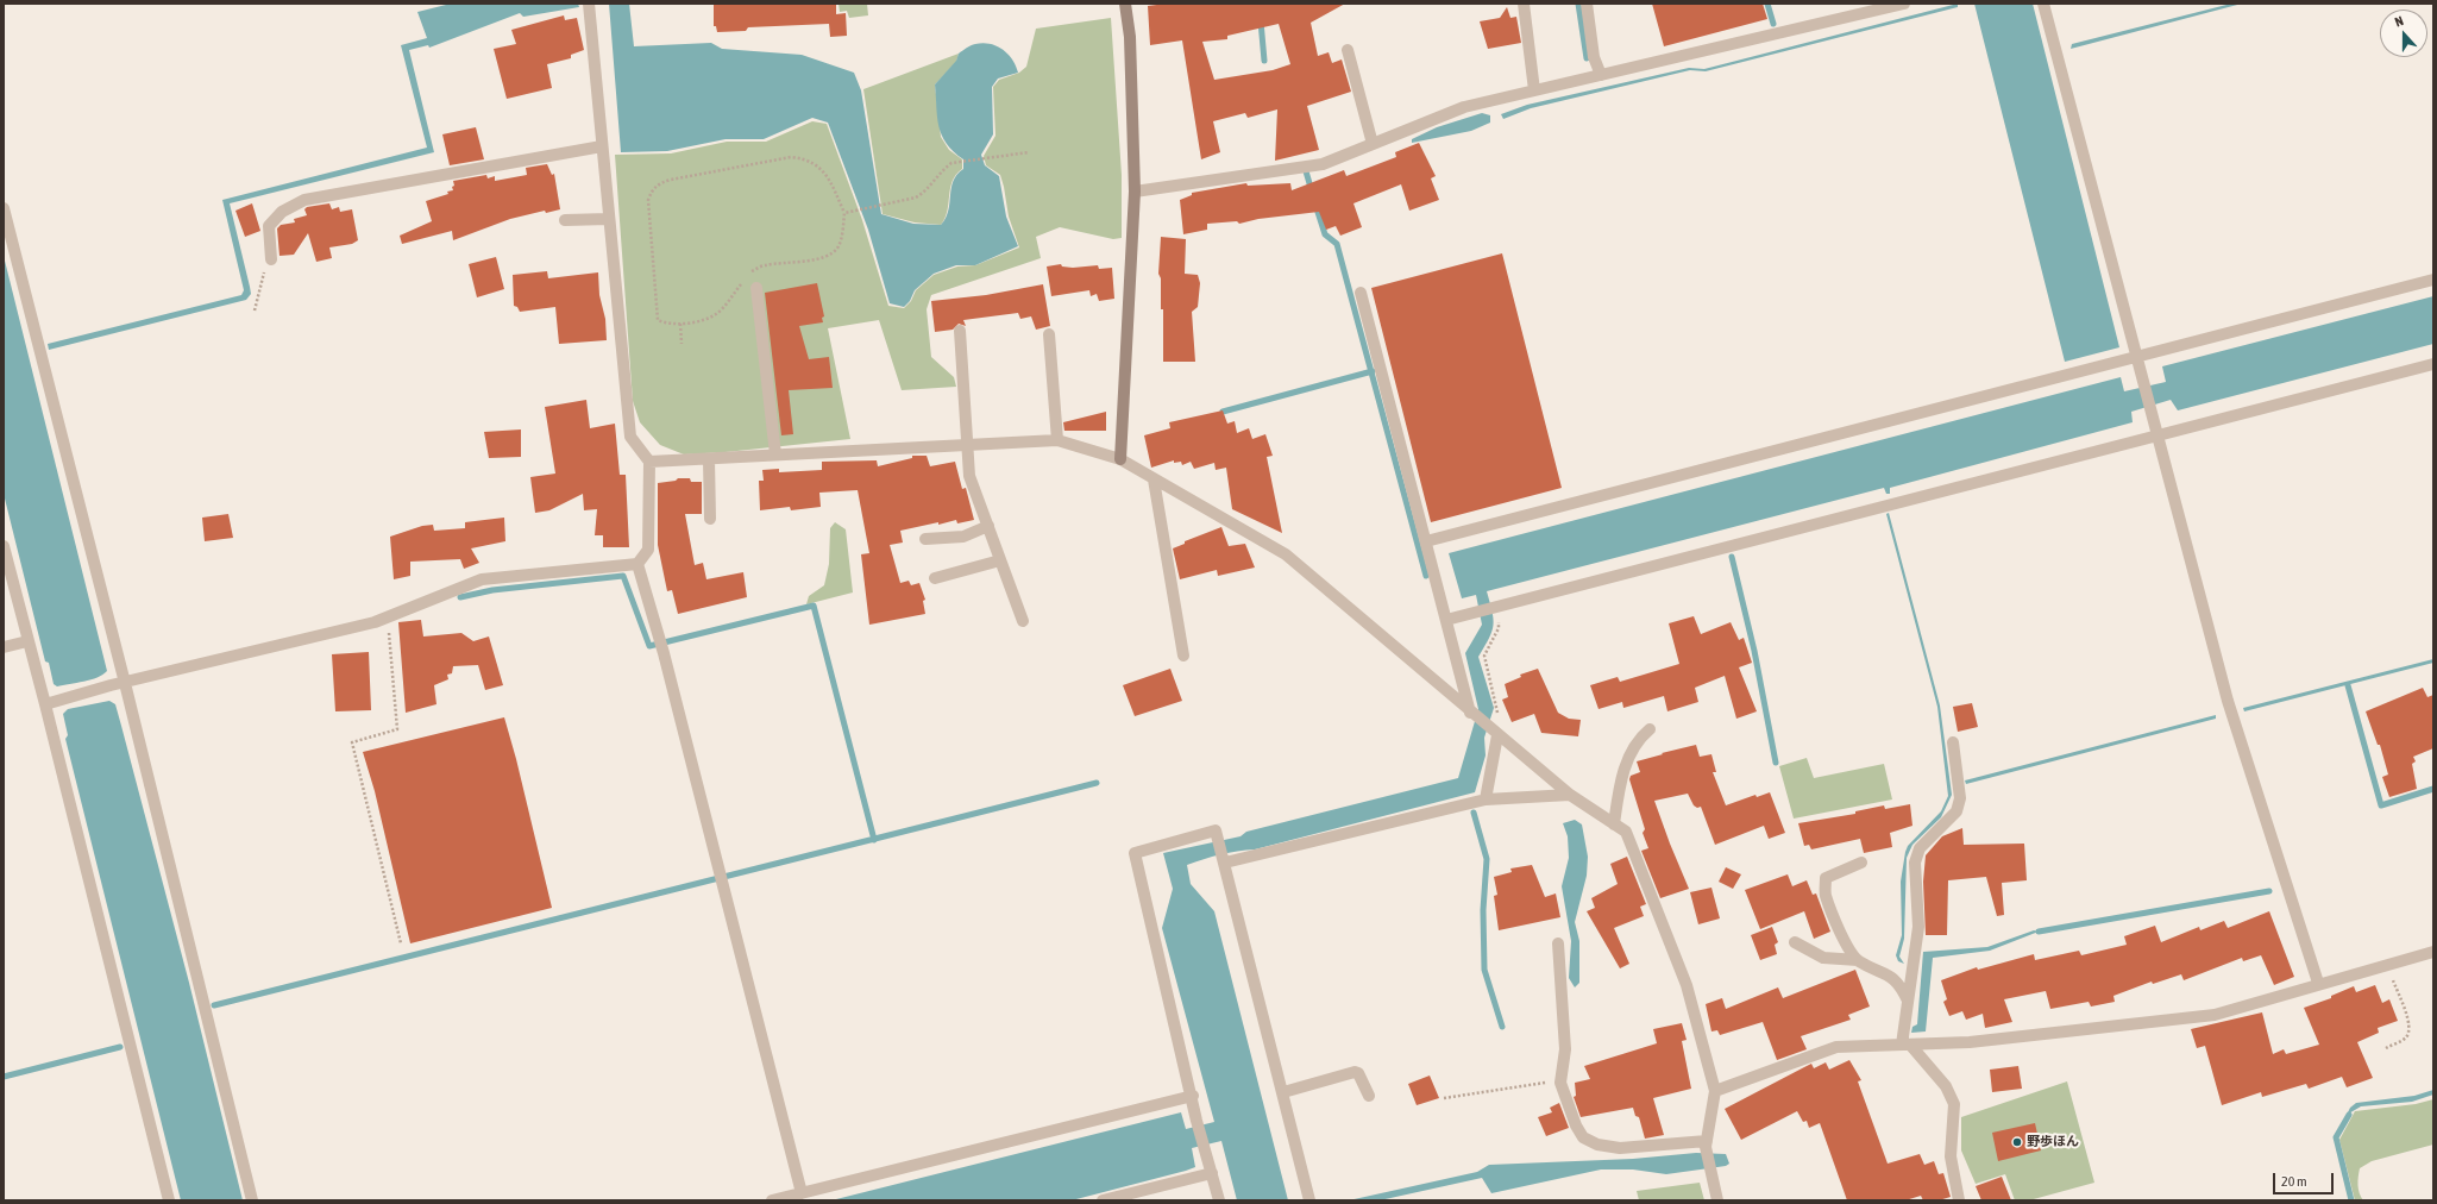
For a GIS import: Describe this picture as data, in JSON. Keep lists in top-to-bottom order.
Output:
{
  "places": ["野歩ほん"],
  "scale_bar": "20 m",
  "north": "top"
}
